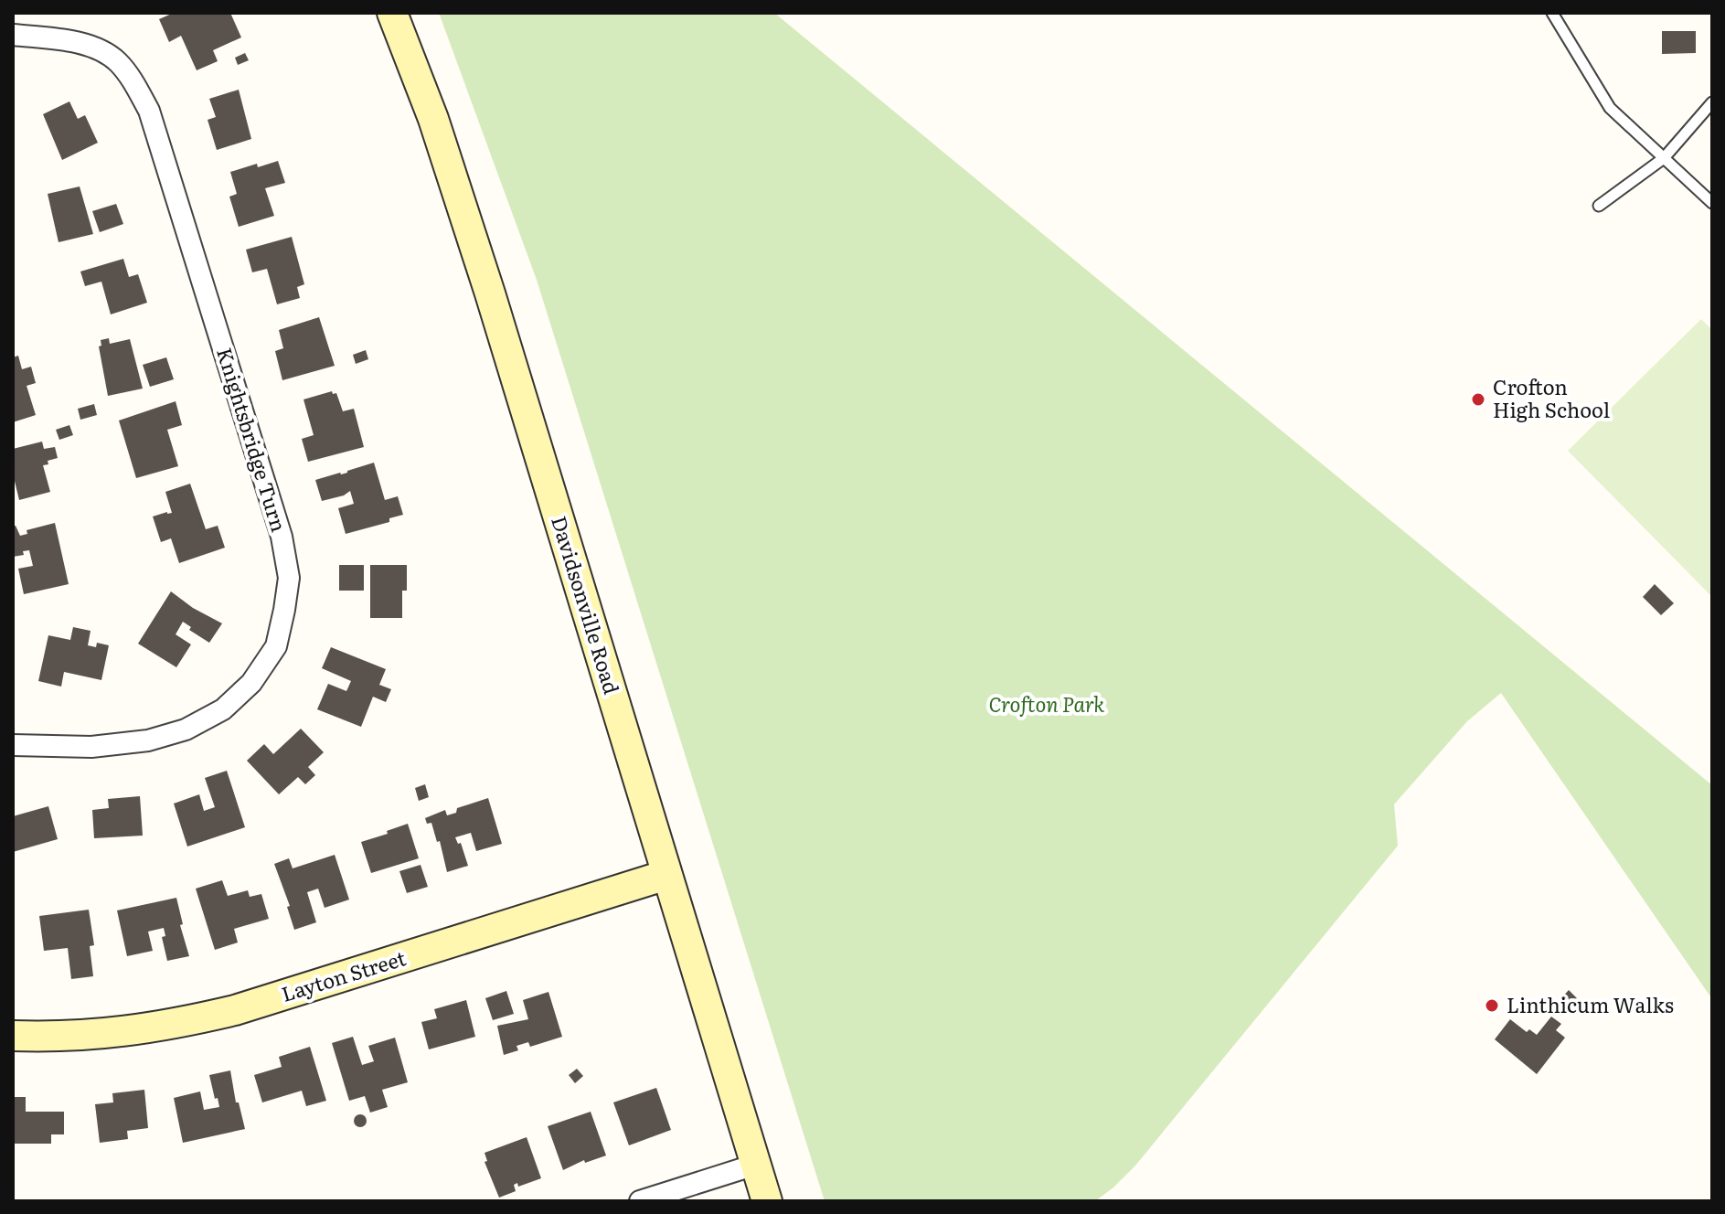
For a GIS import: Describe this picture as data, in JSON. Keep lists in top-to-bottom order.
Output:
{
  "streets": {
    "main road": ["Davidsonville Road", "Layton Street"],
    "street": ["Knightsbridge Turn"]
  },
  "crossings": [
    ["Davidsonville Road", "Layton Street"]
  ],
  "parks": ["Crofton Park"],
  "places": ["Crofton High School", "Linthicum Walks"]
}
